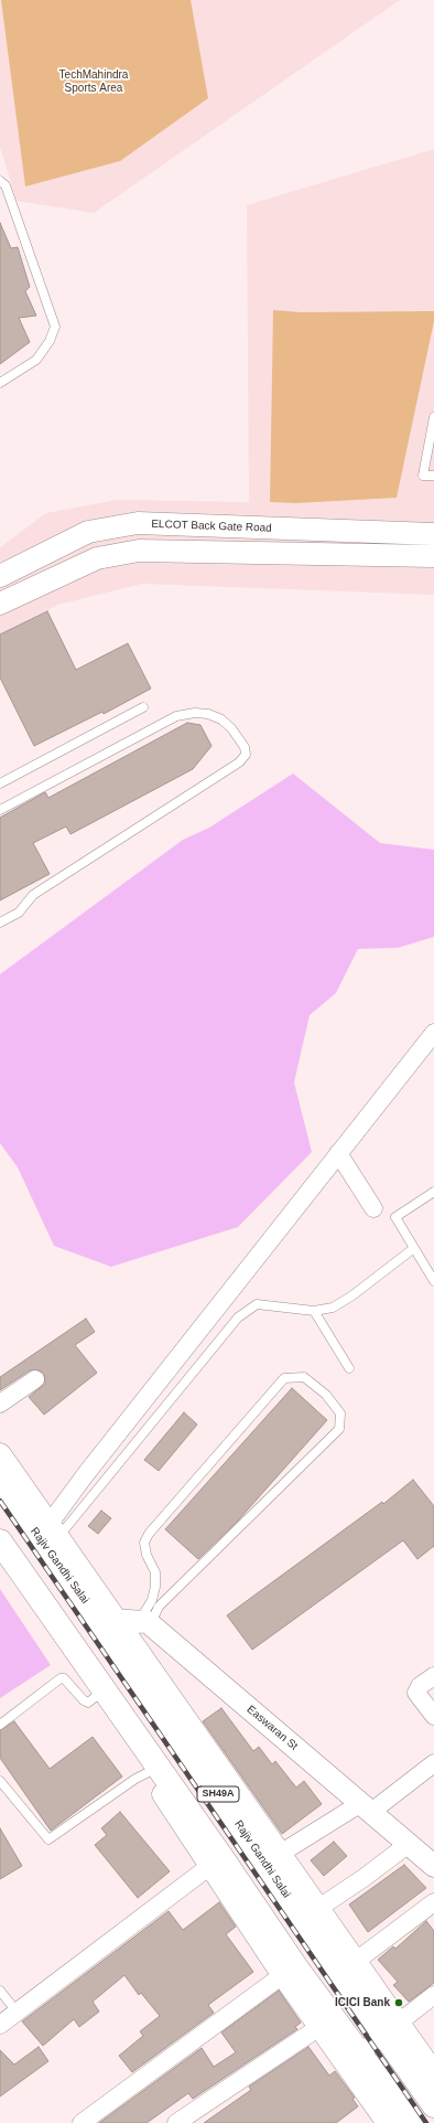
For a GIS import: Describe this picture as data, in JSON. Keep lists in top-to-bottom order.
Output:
{
  "streets": {
    "main road": ["Rajiv Gandhi Salai", "SH49A"],
    "street": ["ELCOT Back Gate Road", "Easwaran St"]
  },
  "parks": ["TechMahindra Sports Area"],
  "places": ["ICICI Bank"]
}
